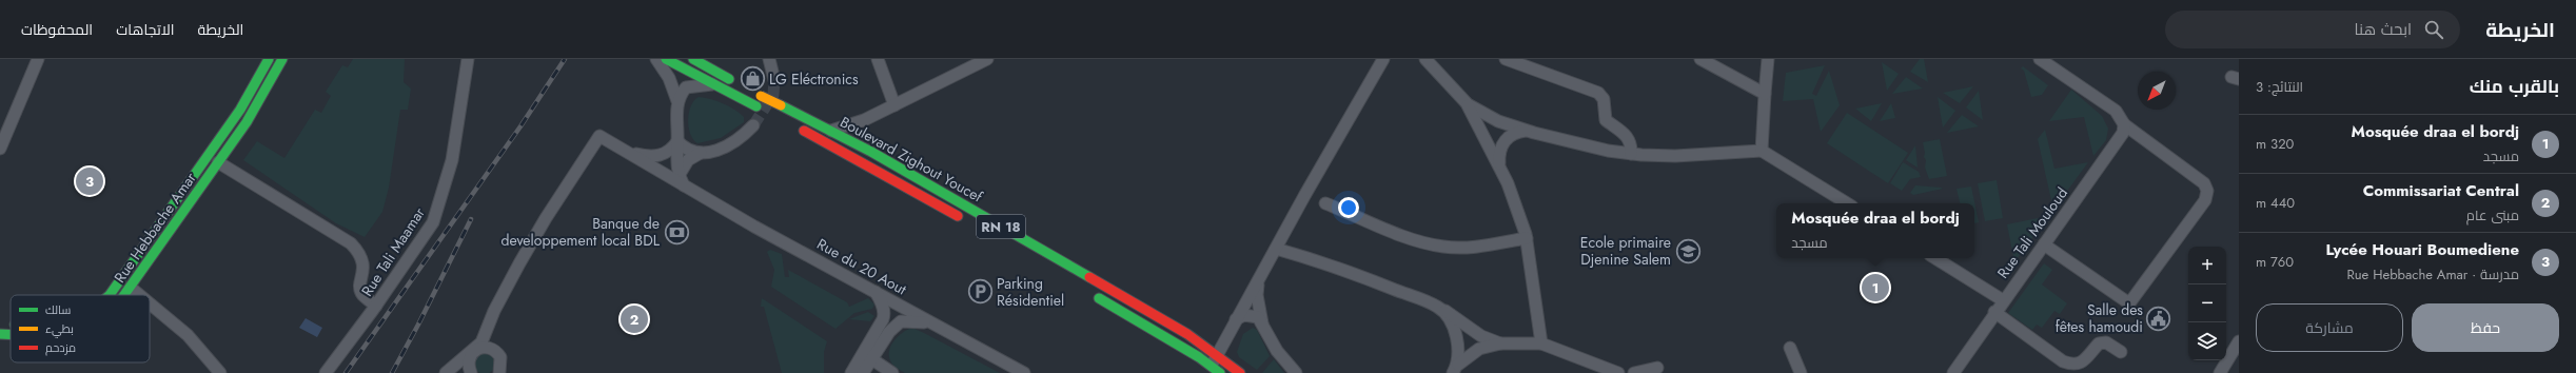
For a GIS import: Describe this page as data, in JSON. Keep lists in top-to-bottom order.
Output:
{
  "streets": {
    "main road": ["Boulevard Zighout Youcef", "RN 18", "Rue Hebbache Amar"],
    "street": ["Rue Tali Mouloud", "Rue Tali Maamar", "Rue du 20 Aout"]
  },
  "places": {
    "shop": ["LG Eléctronics"],
    "bank": ["Banque de developpement local BDL"],
    "school or university": ["Ecole primaire Djenine Salem"],
    "parking": ["Parking Résidentiel"],
    "public building": ["Salle des fêtes hamoudi"]
  },
  "legend": ["سالك", "بطيء", "مزدحم"],
  "north": "bottom left",
  "page": {
    "header": "الخريطة",
    "search": "ابحث هنا",
    "nav": ["الخريطة", "الاتجاهات", "المحفوظات"],
    "heading": ["بالقرب منك", "النتائج: 3"],
    "list": [
      {
        "mark": "1",
        "name": "Mosquée draa el bordj",
        "note": "مسجد",
        "value": "320 m"
      },
      {
        "mark": "2",
        "name": "Commissariat Central",
        "note": "مبنى عام",
        "value": "440 m"
      },
      {
        "mark": "3",
        "name": "Lycée Houari Boumediene",
        "note": "مدرسة · Rue Hebbache Amar",
        "value": "760 m"
      }
    ],
    "pins": ["3", "1", "2"],
    "popup": ["Mosquée draa el bordj", "مسجد"],
    "map_buttons": ["+", "−"],
    "buttons": ["حفظ", "مشاركة"]
  }
}
